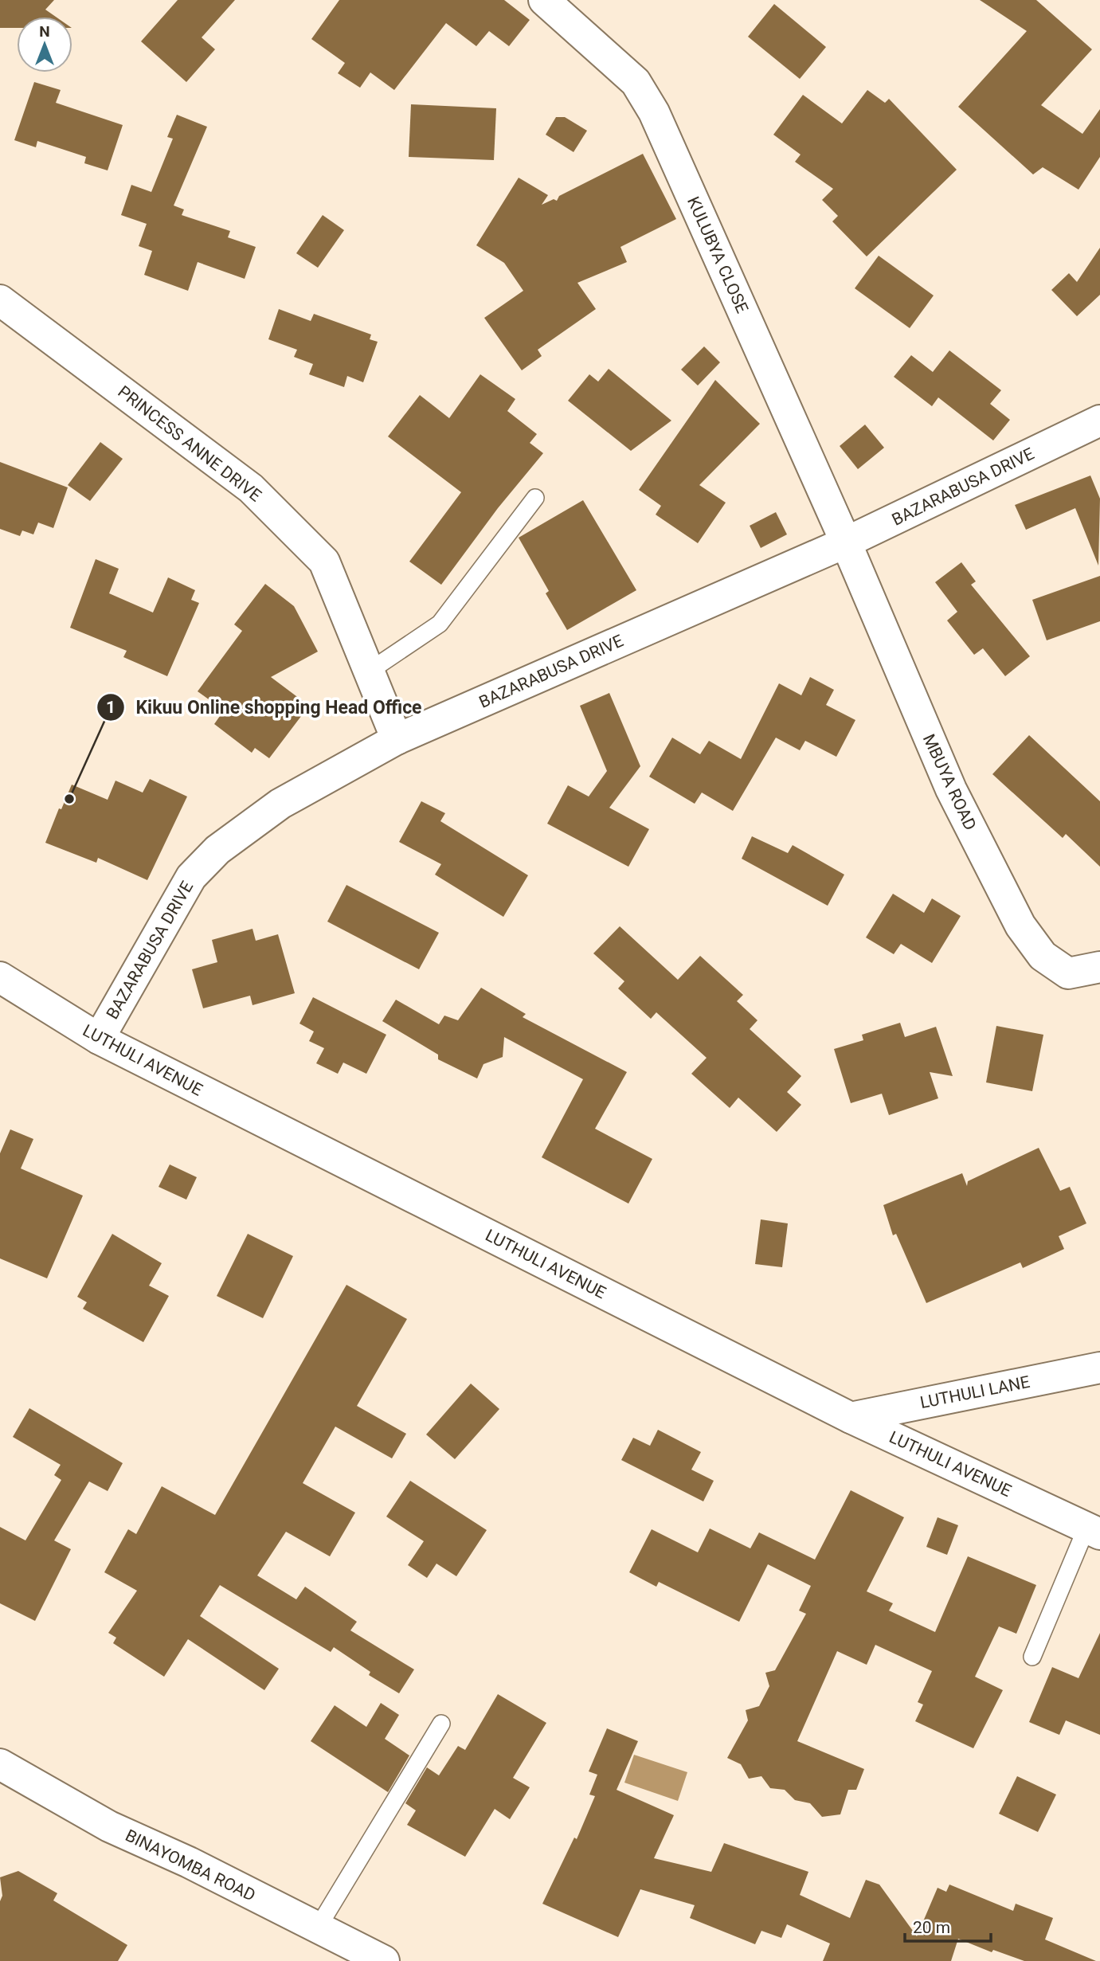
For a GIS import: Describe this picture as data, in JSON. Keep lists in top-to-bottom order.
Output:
{
  "streets": {
    "street": [
      "KULUBYA CLOSE",
      "PRINCESS ANNE DRIVE",
      "BAZARABUSA DRIVE",
      "MBUYA ROAD",
      "LUTHULI AVENUE",
      "LUTHULI LANE",
      "BINAYOMBA ROAD"
    ]
  },
  "crossings": [
    ["KULUBYA CLOSE", "BAZARABUSA DRIVE"],
    ["KULUBYA CLOSE", "MBUYA ROAD"],
    ["PRINCESS ANNE DRIVE", "BAZARABUSA DRIVE"],
    ["BAZARABUSA DRIVE", "MBUYA ROAD"],
    ["BAZARABUSA DRIVE", "LUTHULI AVENUE"],
    ["LUTHULI AVENUE", "LUTHULI LANE"]
  ],
  "places": ["Kikuu Online shopping Head Office"],
  "scale_bar": "20 m",
  "north": "top"
}
